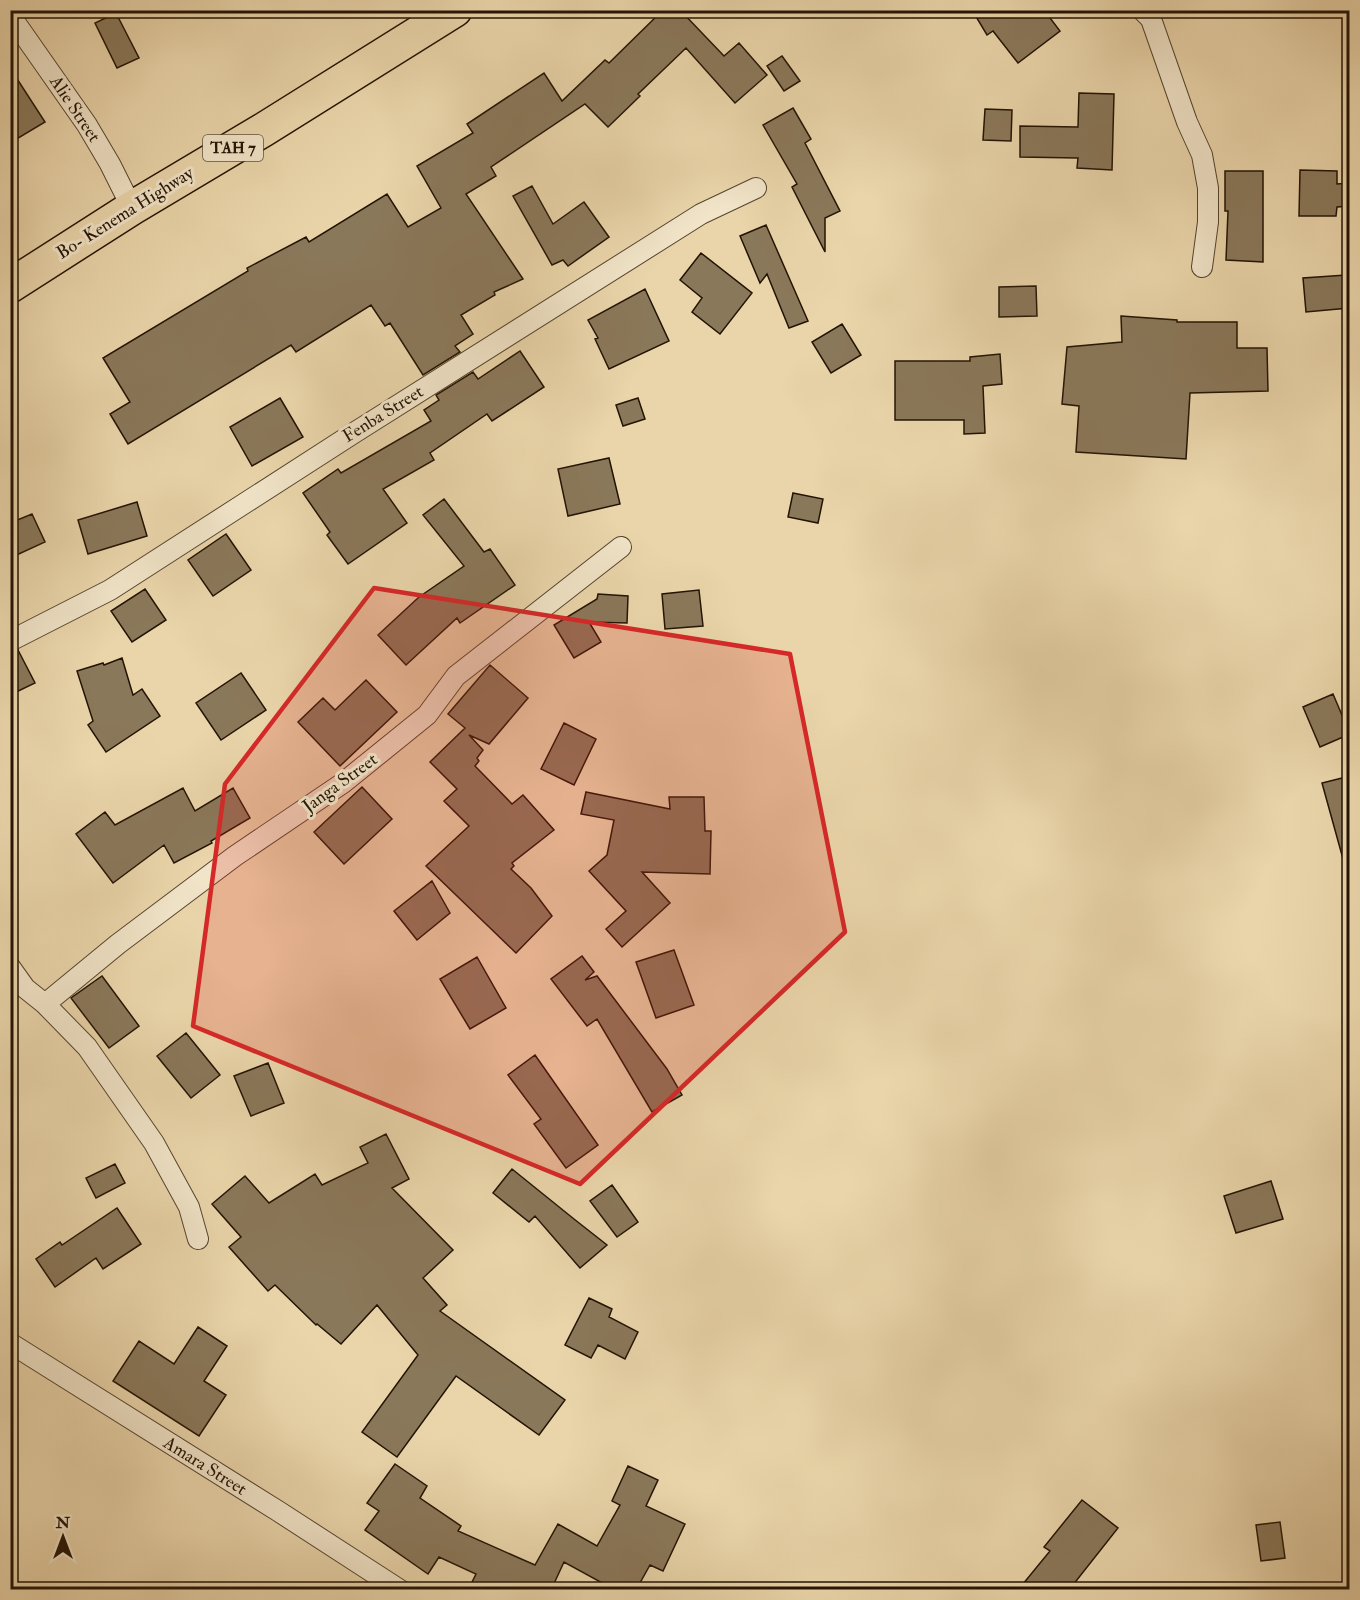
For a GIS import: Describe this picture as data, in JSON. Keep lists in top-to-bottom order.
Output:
{
  "streets": {
    "highway": ["TAH 7", "Bo- Kenema Highway"],
    "street": [
      "Alie Street",
      "Fenba Street",
      "Janga Street",
      "Amara Street"
    ]
  },
  "crossings": [
    ["Alie Street", "Bo- Kenema Highway"]
  ],
  "north": "top"
}
